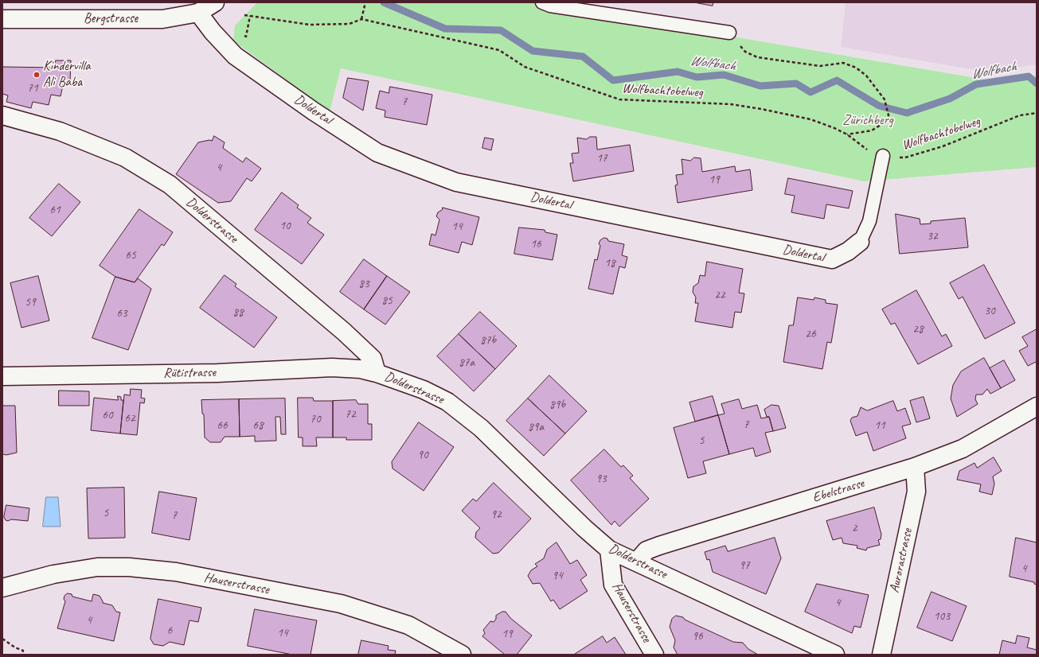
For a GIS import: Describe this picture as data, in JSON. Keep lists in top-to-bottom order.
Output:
{
  "streets": {
    "street": [
      "Bergstrasse",
      "Doldertal",
      "Dolderstrasse",
      "Rütistrasse",
      "Ebelstrasse",
      "Aurorastrasse",
      "Hauserstrasse"
    ],
    "path": ["Wolfbachtobelweg"]
  },
  "crossings": [
    ["Bergstrasse", "Doldertal"],
    ["Wolfbachtobelweg", "Doldertal"],
    ["Dolderstrasse", "Rütistrasse"],
    ["Dolderstrasse", "Ebelstrasse"],
    ["Dolderstrasse", "Hauserstrasse"],
    ["Ebelstrasse", "Aurorastrasse"]
  ],
  "water": ["Wolfbach"],
  "parks": ["Zürichberg"],
  "places": ["Kindervilla Ali Baba"],
  "house_numbers": [
    "71",
    "7",
    "17",
    "4",
    "19",
    "61",
    "10",
    "14",
    "32",
    "16",
    "65",
    "18",
    "83",
    "22",
    "85",
    "59",
    "30",
    "88",
    "63",
    "28",
    "26",
    "87b",
    "87a",
    "89b",
    "72",
    "60",
    "62",
    "70",
    "7",
    "66",
    "68",
    "11",
    "89a",
    "5",
    "90",
    "93",
    "5",
    "92",
    "7",
    "2",
    "97",
    "4",
    "94",
    "4",
    "103",
    "4",
    "6",
    "14",
    "19",
    "96"
  ]
}
